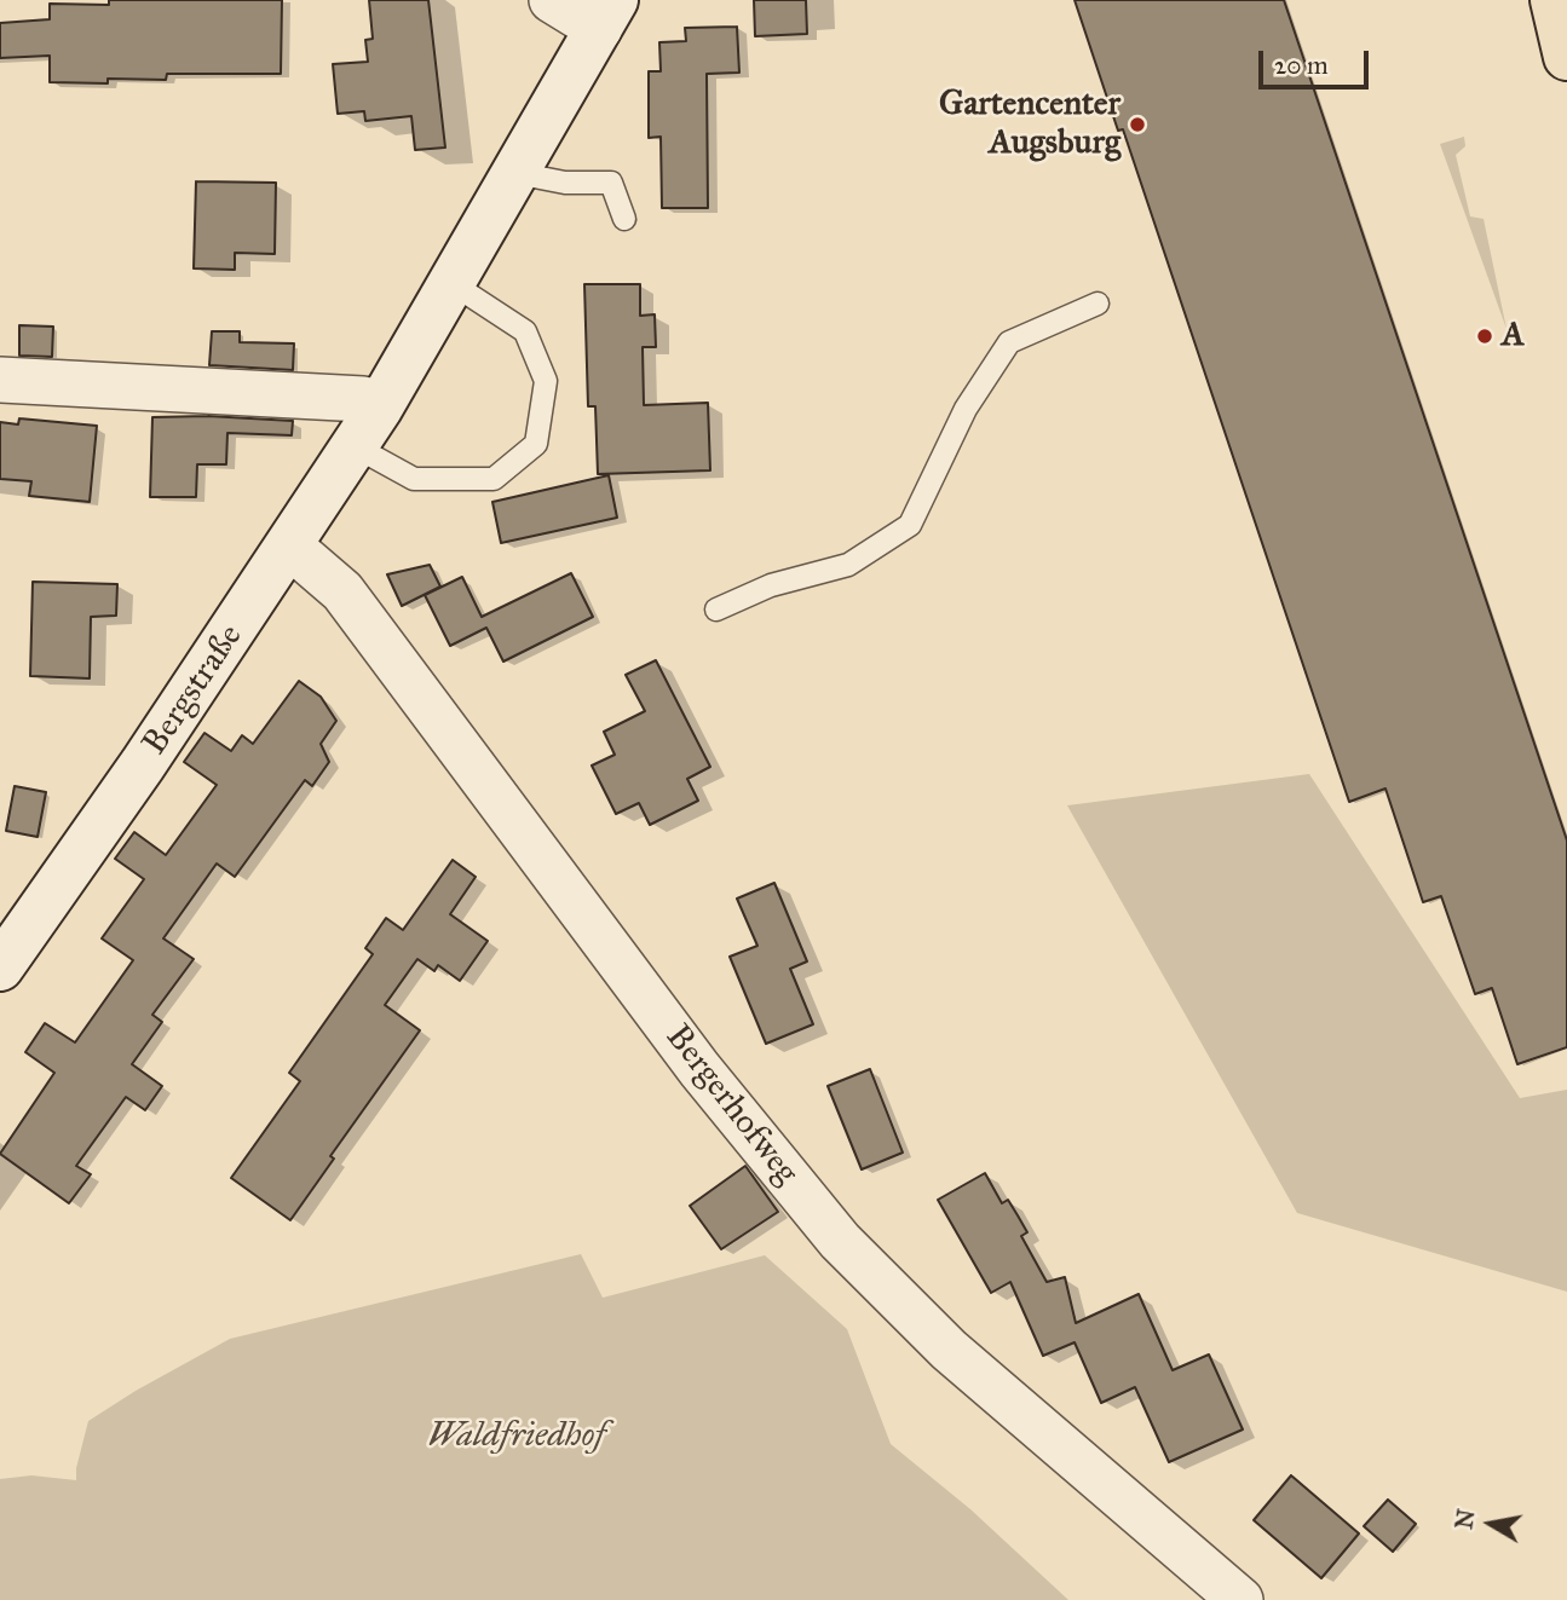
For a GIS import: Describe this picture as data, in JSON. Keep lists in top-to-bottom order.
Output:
{
  "streets": {
    "main road": ["Bergstraße"],
    "street": ["Bergerhofweg"]
  },
  "crossings": [
    ["Bergstraße", "Bergerhofweg"]
  ],
  "parks": ["Waldfriedhof"],
  "places": ["Gartencenter Augsburg", "A"],
  "scale_bar": "20 m",
  "north": "left"
}
